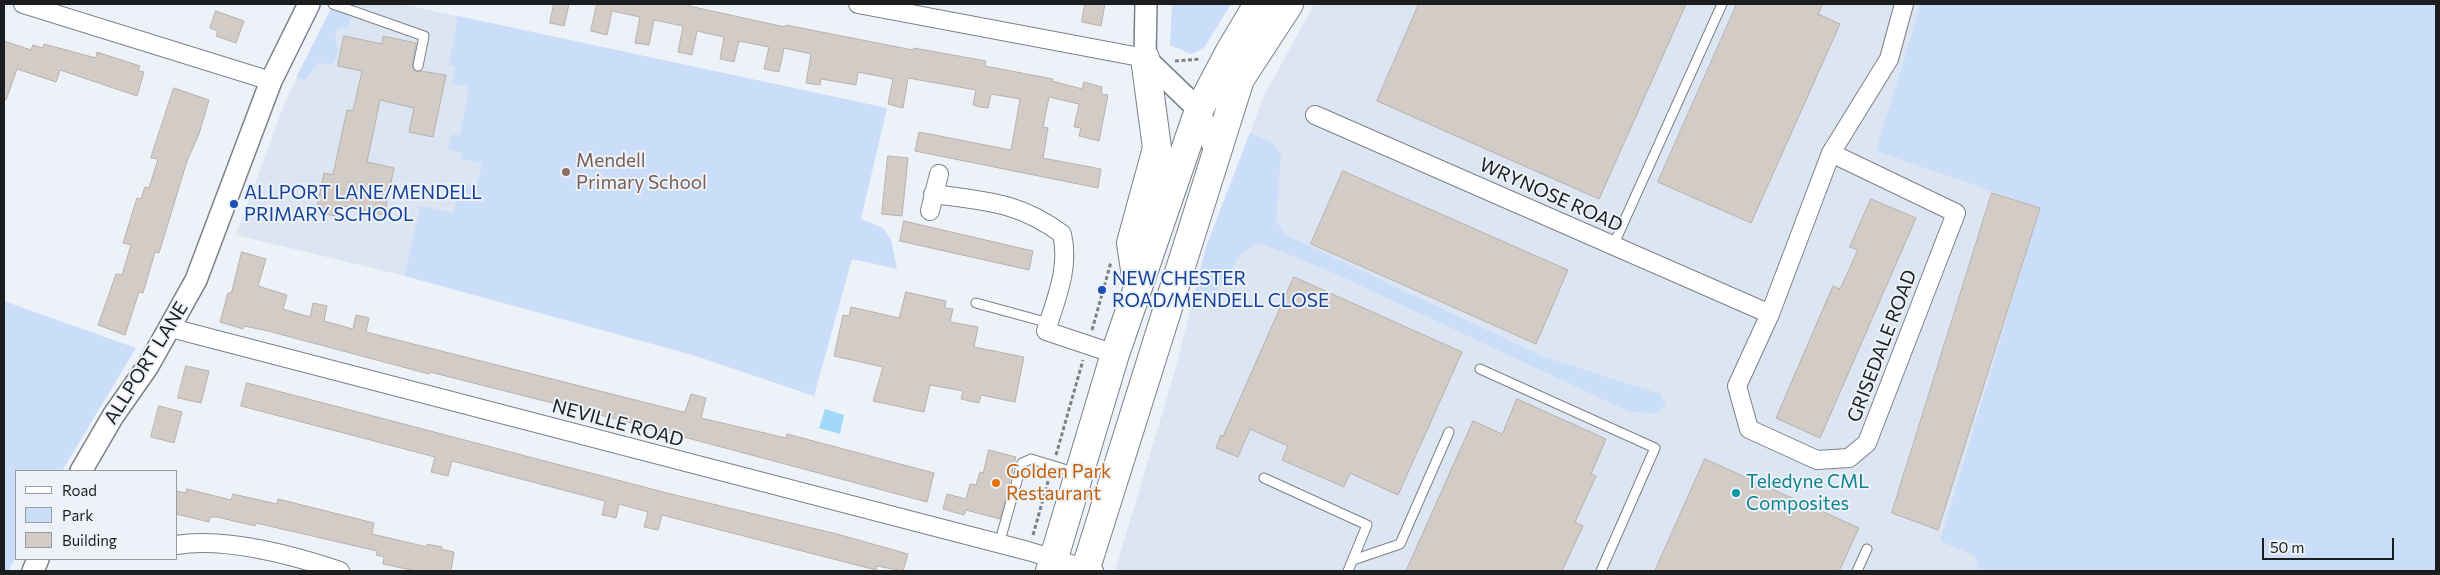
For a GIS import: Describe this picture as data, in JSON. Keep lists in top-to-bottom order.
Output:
{
  "streets": {
    "street": [
      "WRYNOSE ROAD",
      "GRISEDALE ROAD",
      "ALLPORT LANE",
      "NEVILLE ROAD"
    ]
  },
  "crossings": [
    ["WRYNOSE ROAD", "GRISEDALE ROAD"],
    ["ALLPORT LANE", "NEVILLE ROAD"]
  ],
  "places": [
    "Mendell Primary School",
    "ALLPORT LANE/MENDELL PRIMARY SCHOOL",
    "NEW CHESTER ROAD/MENDELL CLOSE",
    "Golden Park Restaurant",
    "Teledyne CML Composites"
  ],
  "legend": ["Road", "Park", "Building"],
  "scale_bar": "50 m"
}
